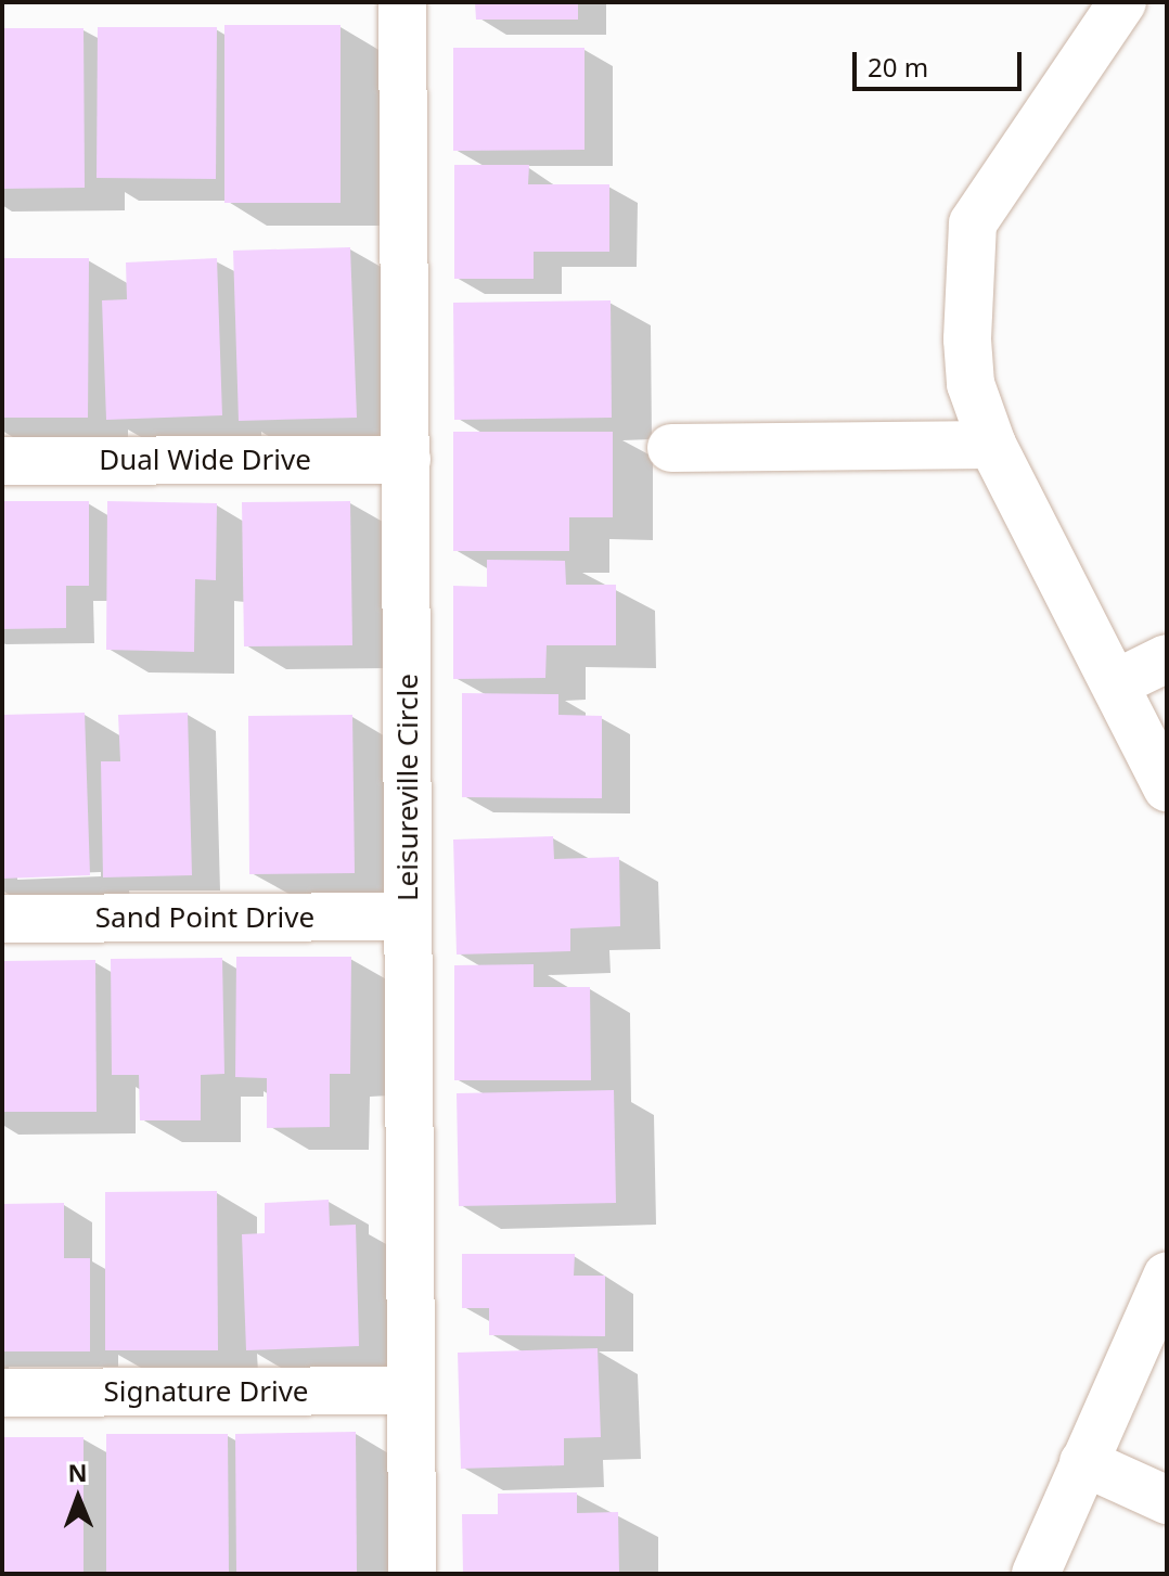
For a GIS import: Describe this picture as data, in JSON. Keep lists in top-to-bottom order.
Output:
{
  "streets": {
    "street": [
      "Dual Wide Drive",
      "Leisureville Circle",
      "Sand Point Drive",
      "Signature Drive"
    ]
  },
  "crossings": [
    ["Dual Wide Drive", "Leisureville Circle"],
    ["Leisureville Circle", "Sand Point Drive"],
    ["Leisureville Circle", "Signature Drive"]
  ],
  "scale_bar": "20 m",
  "north": "top"
}
